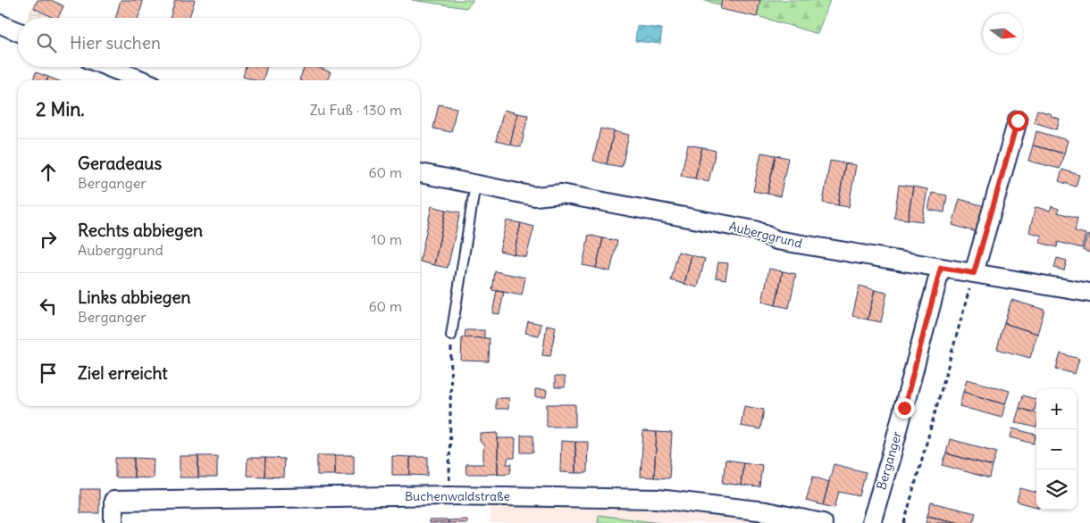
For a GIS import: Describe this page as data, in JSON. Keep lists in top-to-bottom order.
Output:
{
  "streets": {
    "street": ["Auberggrund", "Berganger", "Buchenwaldstraße"]
  },
  "crossings": [
    ["Auberggrund", "Berganger"]
  ],
  "north": "right",
  "page": {
    "search": "Hier suchen",
    "heading": ["2 Min.", "Zu Fuß · 130 m"],
    "list": [
      ["Geradeaus", "Berganger", "60 m"],
      ["Rechts abbiegen", "Auberggrund", "10 m"],
      ["Links abbiegen", "Berganger", "60 m"],
      "Ziel erreicht"
    ],
    "map_buttons": ["+", "−"]
  }
}
